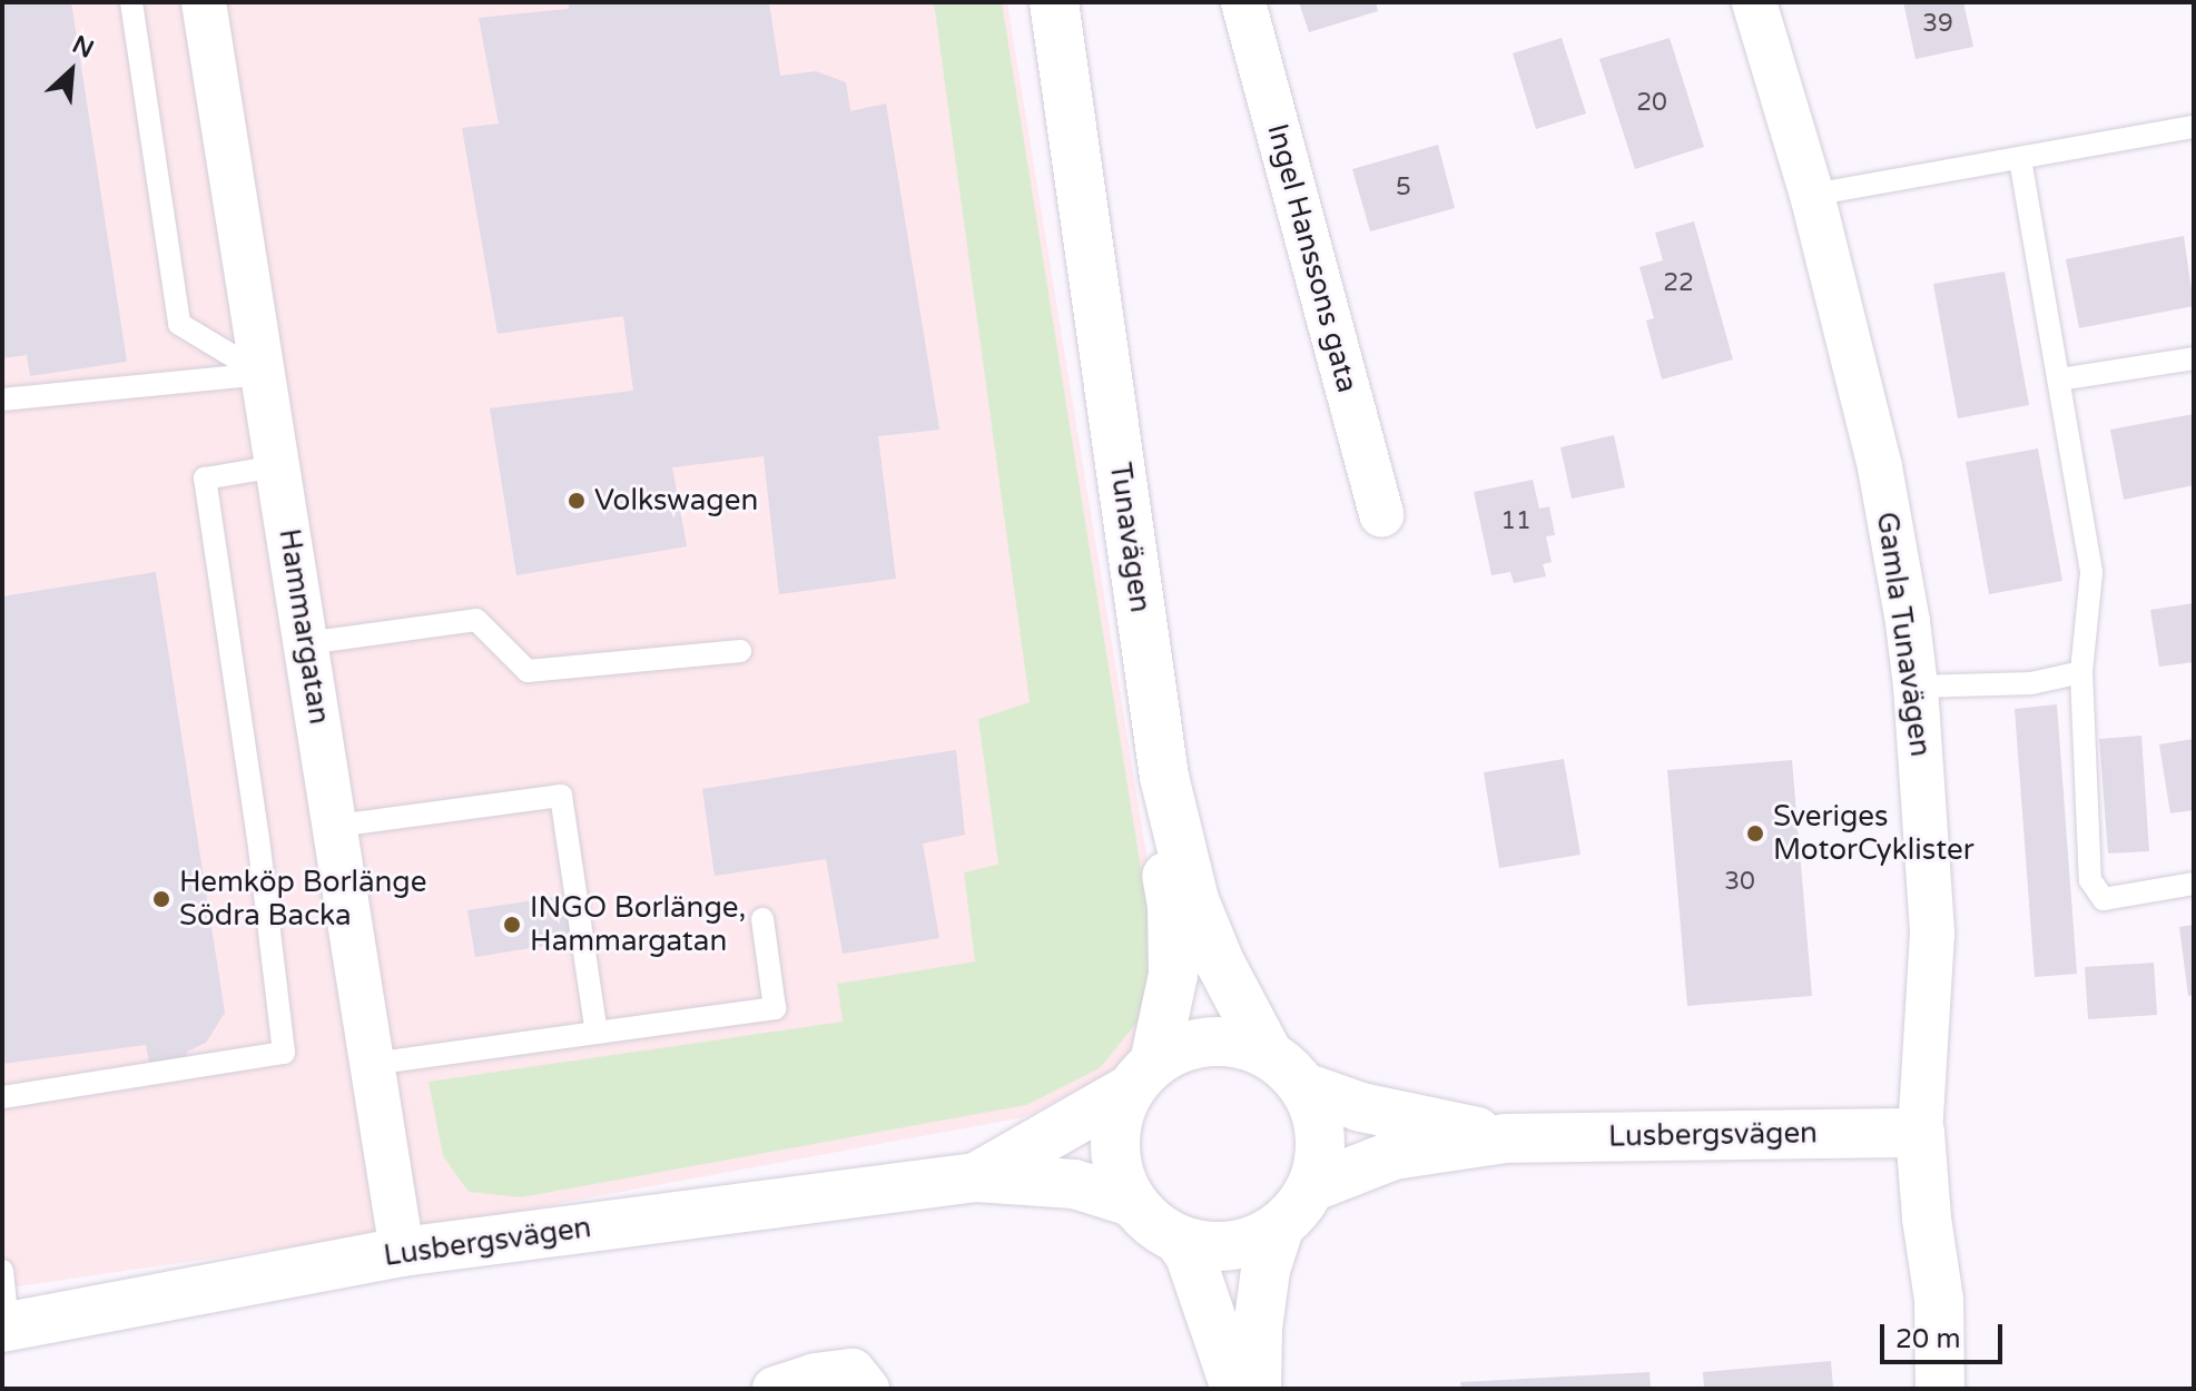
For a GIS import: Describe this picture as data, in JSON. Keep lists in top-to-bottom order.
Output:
{
  "streets": {
    "street": [
      "Ingel Hanssons gata",
      "Tunavägen",
      "Hammargatan",
      "Gamla Tunavägen",
      "Lusbergsvägen"
    ]
  },
  "crossings": [
    ["Tunavägen", "Lusbergsvägen"],
    ["Hammargatan", "Lusbergsvägen"],
    ["Gamla Tunavägen", "Lusbergsvägen"]
  ],
  "places": [
    "Volkswagen",
    "Sveriges MotorCyklister",
    "Hemköp Borlänge Södra Backa",
    "INGO Borlänge, Hammargatan"
  ],
  "house_numbers": [
    "39",
    "20",
    "5",
    "22",
    "11",
    "30"
  ],
  "scale_bar": "20 m",
  "north": "top right"
}
